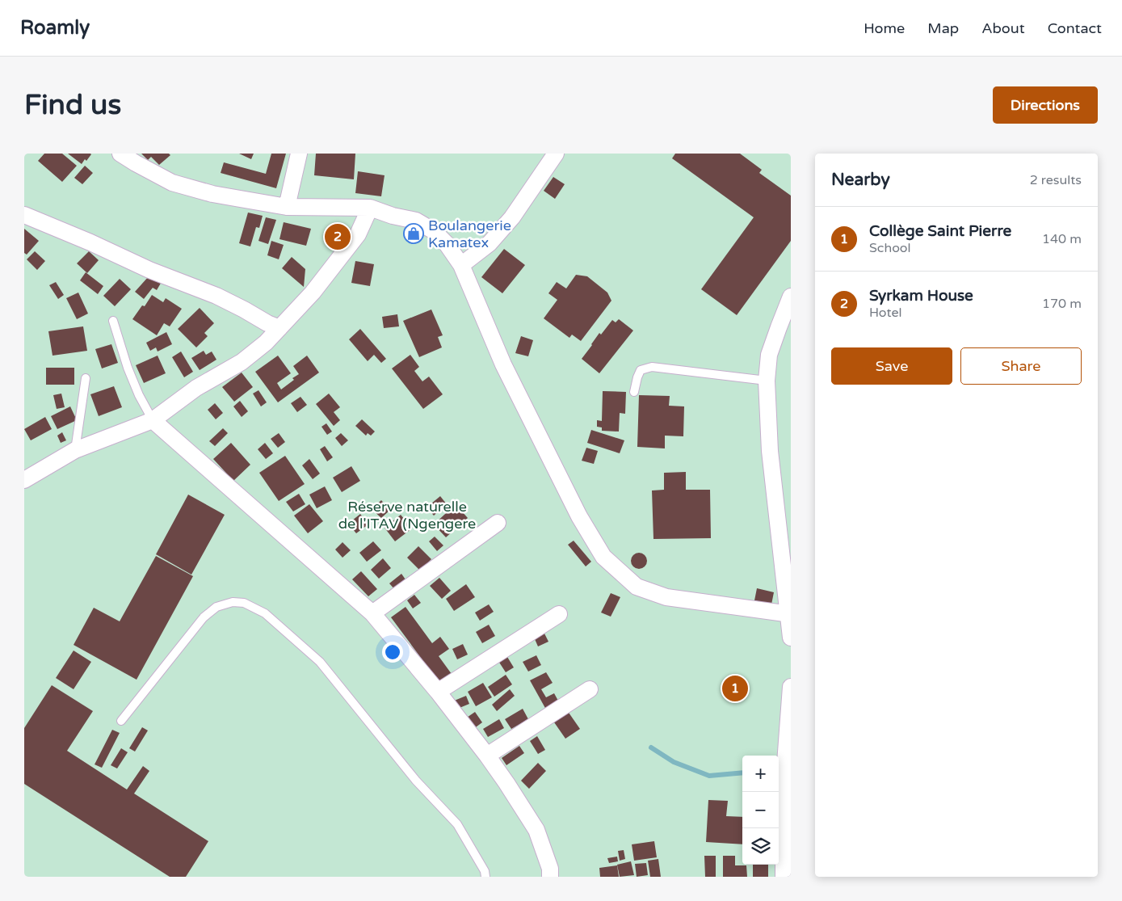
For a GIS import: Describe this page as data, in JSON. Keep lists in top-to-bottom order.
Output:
{
  "parks": ["Réserve naturelle de l'ITAV (Ngengere"],
  "places": {
    "shop": ["Boulangerie Kamatex"]
  },
  "page": {
    "header": "Roamly",
    "nav": [
      "Home",
      "Map",
      "About",
      "Contact"
    ],
    "buttons": [
      "Directions",
      ["Save", "Share"]
    ],
    "title": "Find us",
    "heading": ["Nearby", "2 results"],
    "list": [
      {
        "mark": "1",
        "name": "Collège Saint Pierre",
        "note": "School",
        "value": "140 m"
      },
      {
        "mark": "2",
        "name": "Syrkam House",
        "note": "Hotel",
        "value": "170 m"
      }
    ],
    "pins": ["2", "1"],
    "map_buttons": ["+", "−"]
  }
}
